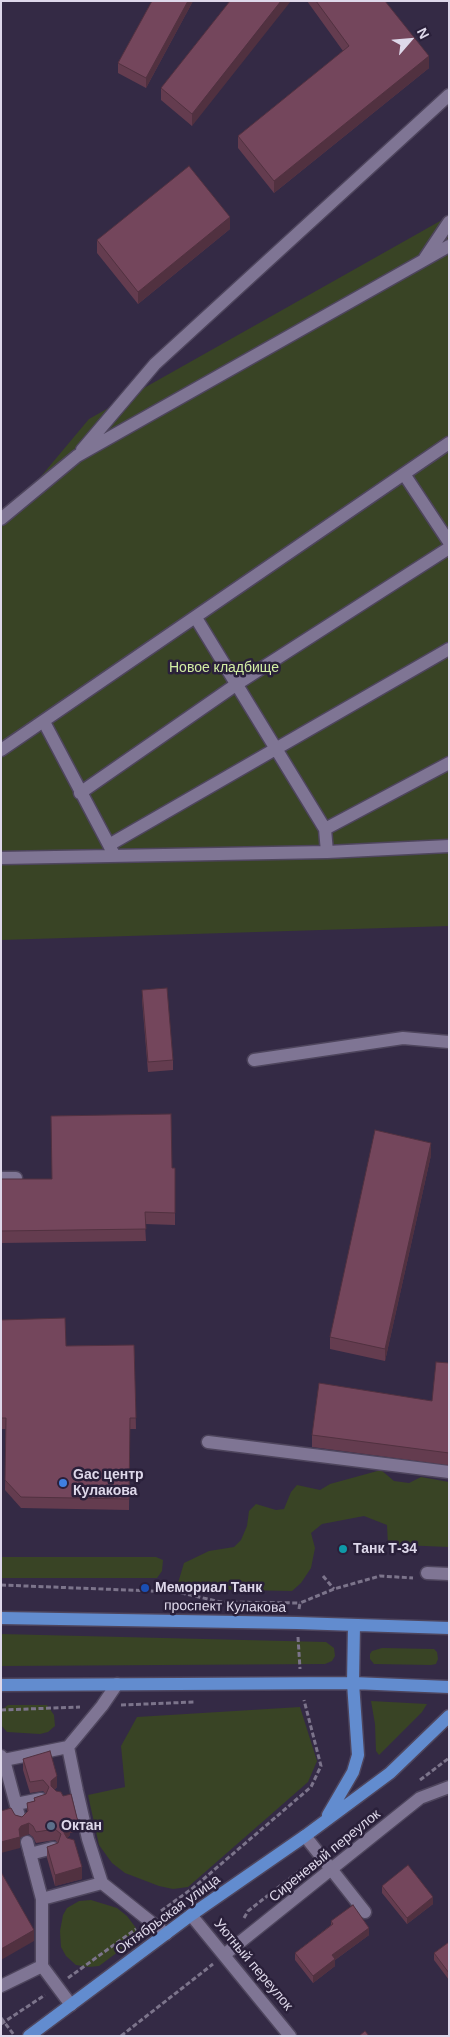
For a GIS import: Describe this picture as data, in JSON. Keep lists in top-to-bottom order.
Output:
{
  "streets": {
    "main road": ["проспект Кулакова", "Октябрьская улица"],
    "street": ["Сиреневый переулок", "Уютный переулок"]
  },
  "crossings": [
    ["проспект Кулакова", "Октябрьская улица"],
    ["Сиреневый переулок", "Уютный переулок"],
    ["Октябрьская улица", "Уютный переулок"]
  ],
  "parks": ["Новое кладбище"],
  "places": [
    "Gac центр Кулакова",
    "Танк Т-34",
    "Мемориал Танк",
    "Октан"
  ],
  "north": "top right"
}
